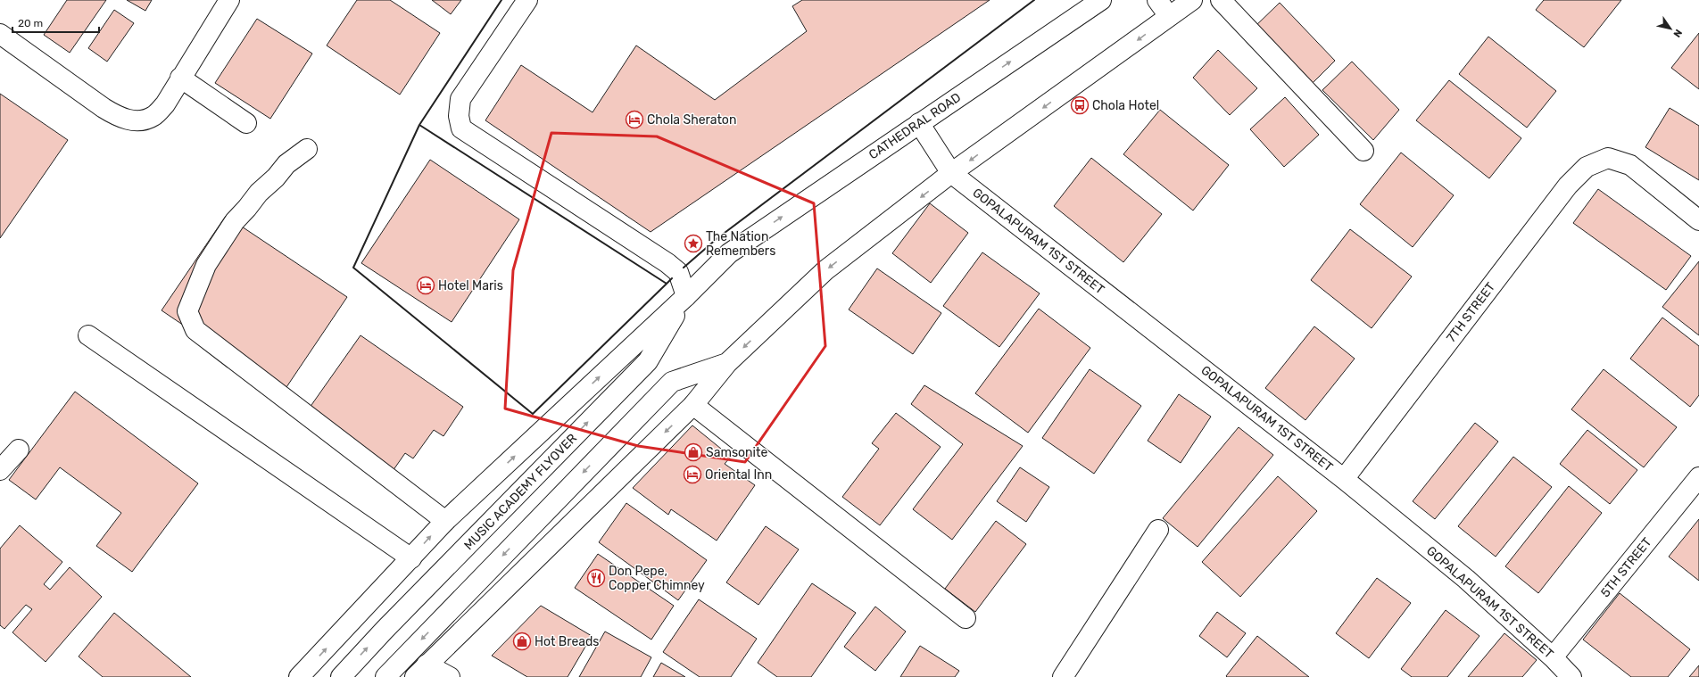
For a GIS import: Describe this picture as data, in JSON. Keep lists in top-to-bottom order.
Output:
{
  "streets": {
    "street": [
      "CATHEDRAL ROAD",
      "GOPALAPURAM 1ST STREET",
      "7TH STREET",
      "MUSIC ACADEMY FLYOVER",
      "5TH STREET"
    ]
  },
  "crossings": [
    ["CATHEDRAL ROAD", "GOPALAPURAM 1ST STREET"],
    ["CATHEDRAL ROAD", "MUSIC ACADEMY FLYOVER"],
    ["GOPALAPURAM 1ST STREET", "7TH STREET"],
    ["GOPALAPURAM 1ST STREET", "5TH STREET"]
  ],
  "places": {
    "bus stop": ["Chola Hotel"],
    "hotel": ["Chola Sheraton", "Hotel Maris", "Oriental Inn"],
    "place": ["The Nation Remembers"],
    "shop": ["Samsonite", "Hot Breads"],
    "restaurant": ["Don Pepe, Copper Chimney"]
  },
  "scale_bar": "20 m",
  "north": "bottom right"
}
